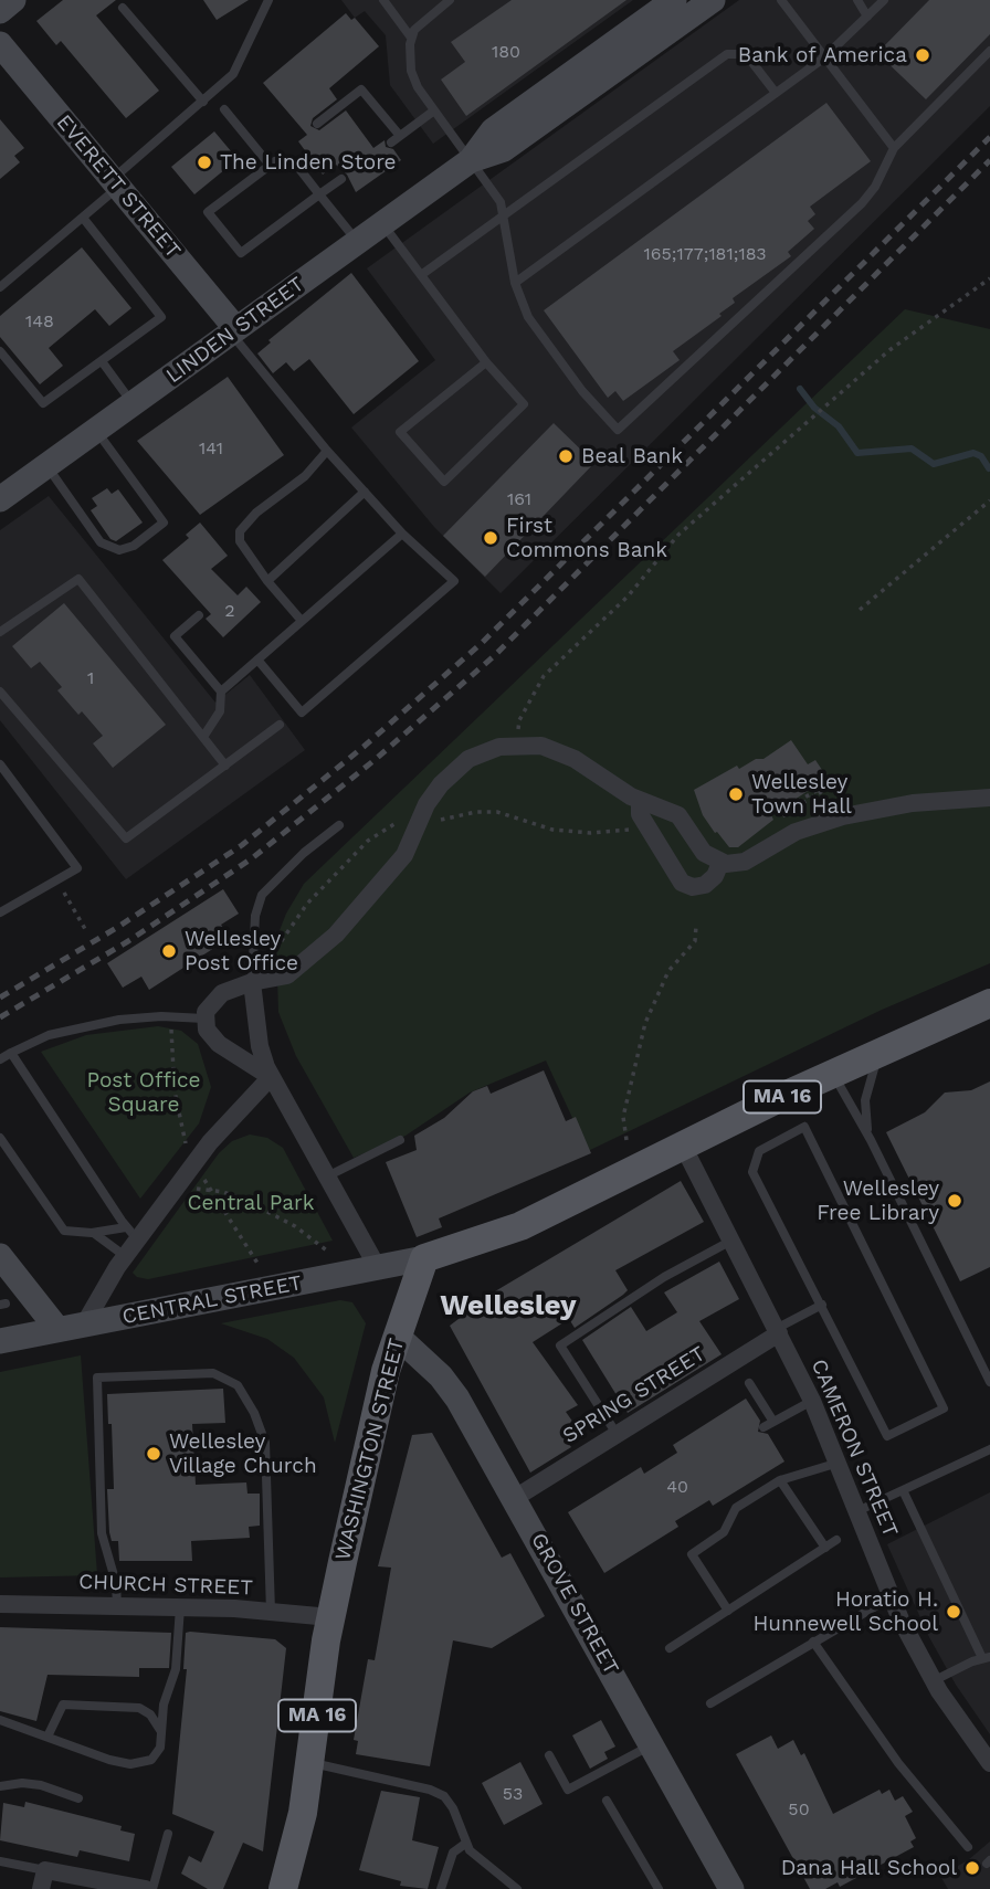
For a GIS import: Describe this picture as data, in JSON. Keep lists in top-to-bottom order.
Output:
{
  "streets": {
    "main road": ["MA 16", "WASHINGTON STREET"],
    "street": [
      "EVERETT STREET",
      "LINDEN STREET",
      "CENTRAL STREET",
      "SPRING STREET",
      "CAMERON STREET",
      "CHURCH STREET",
      "GROVE STREET"
    ]
  },
  "crossings": [
    ["EVERETT STREET", "LINDEN STREET"],
    ["MA 16", "CENTRAL STREET"],
    ["MA 16", "CAMERON STREET"],
    ["MA 16", "WASHINGTON STREET"],
    ["CENTRAL STREET", "WASHINGTON STREET"],
    ["SPRING STREET", "CAMERON STREET"],
    ["SPRING STREET", "GROVE STREET"],
    ["WASHINGTON STREET", "CHURCH STREET"],
    ["WASHINGTON STREET", "GROVE STREET"]
  ],
  "districts": ["Wellesley"],
  "parks": ["Post Office Square", "Central Park"],
  "places": [
    "Bank of America",
    "The Linden Store",
    "Beal Bank",
    "First Commons Bank",
    "Wellesley Town Hall",
    "Wellesley Post Office",
    "Wellesley Free Library",
    "Wellesley Village Church",
    "Horatio H. Hunnewell School",
    "Dana Hall School"
  ],
  "house_numbers": [
    "180",
    "165;177;181;183",
    "148",
    "141",
    "161",
    "2",
    "1",
    "40",
    "53",
    "50"
  ]
}
